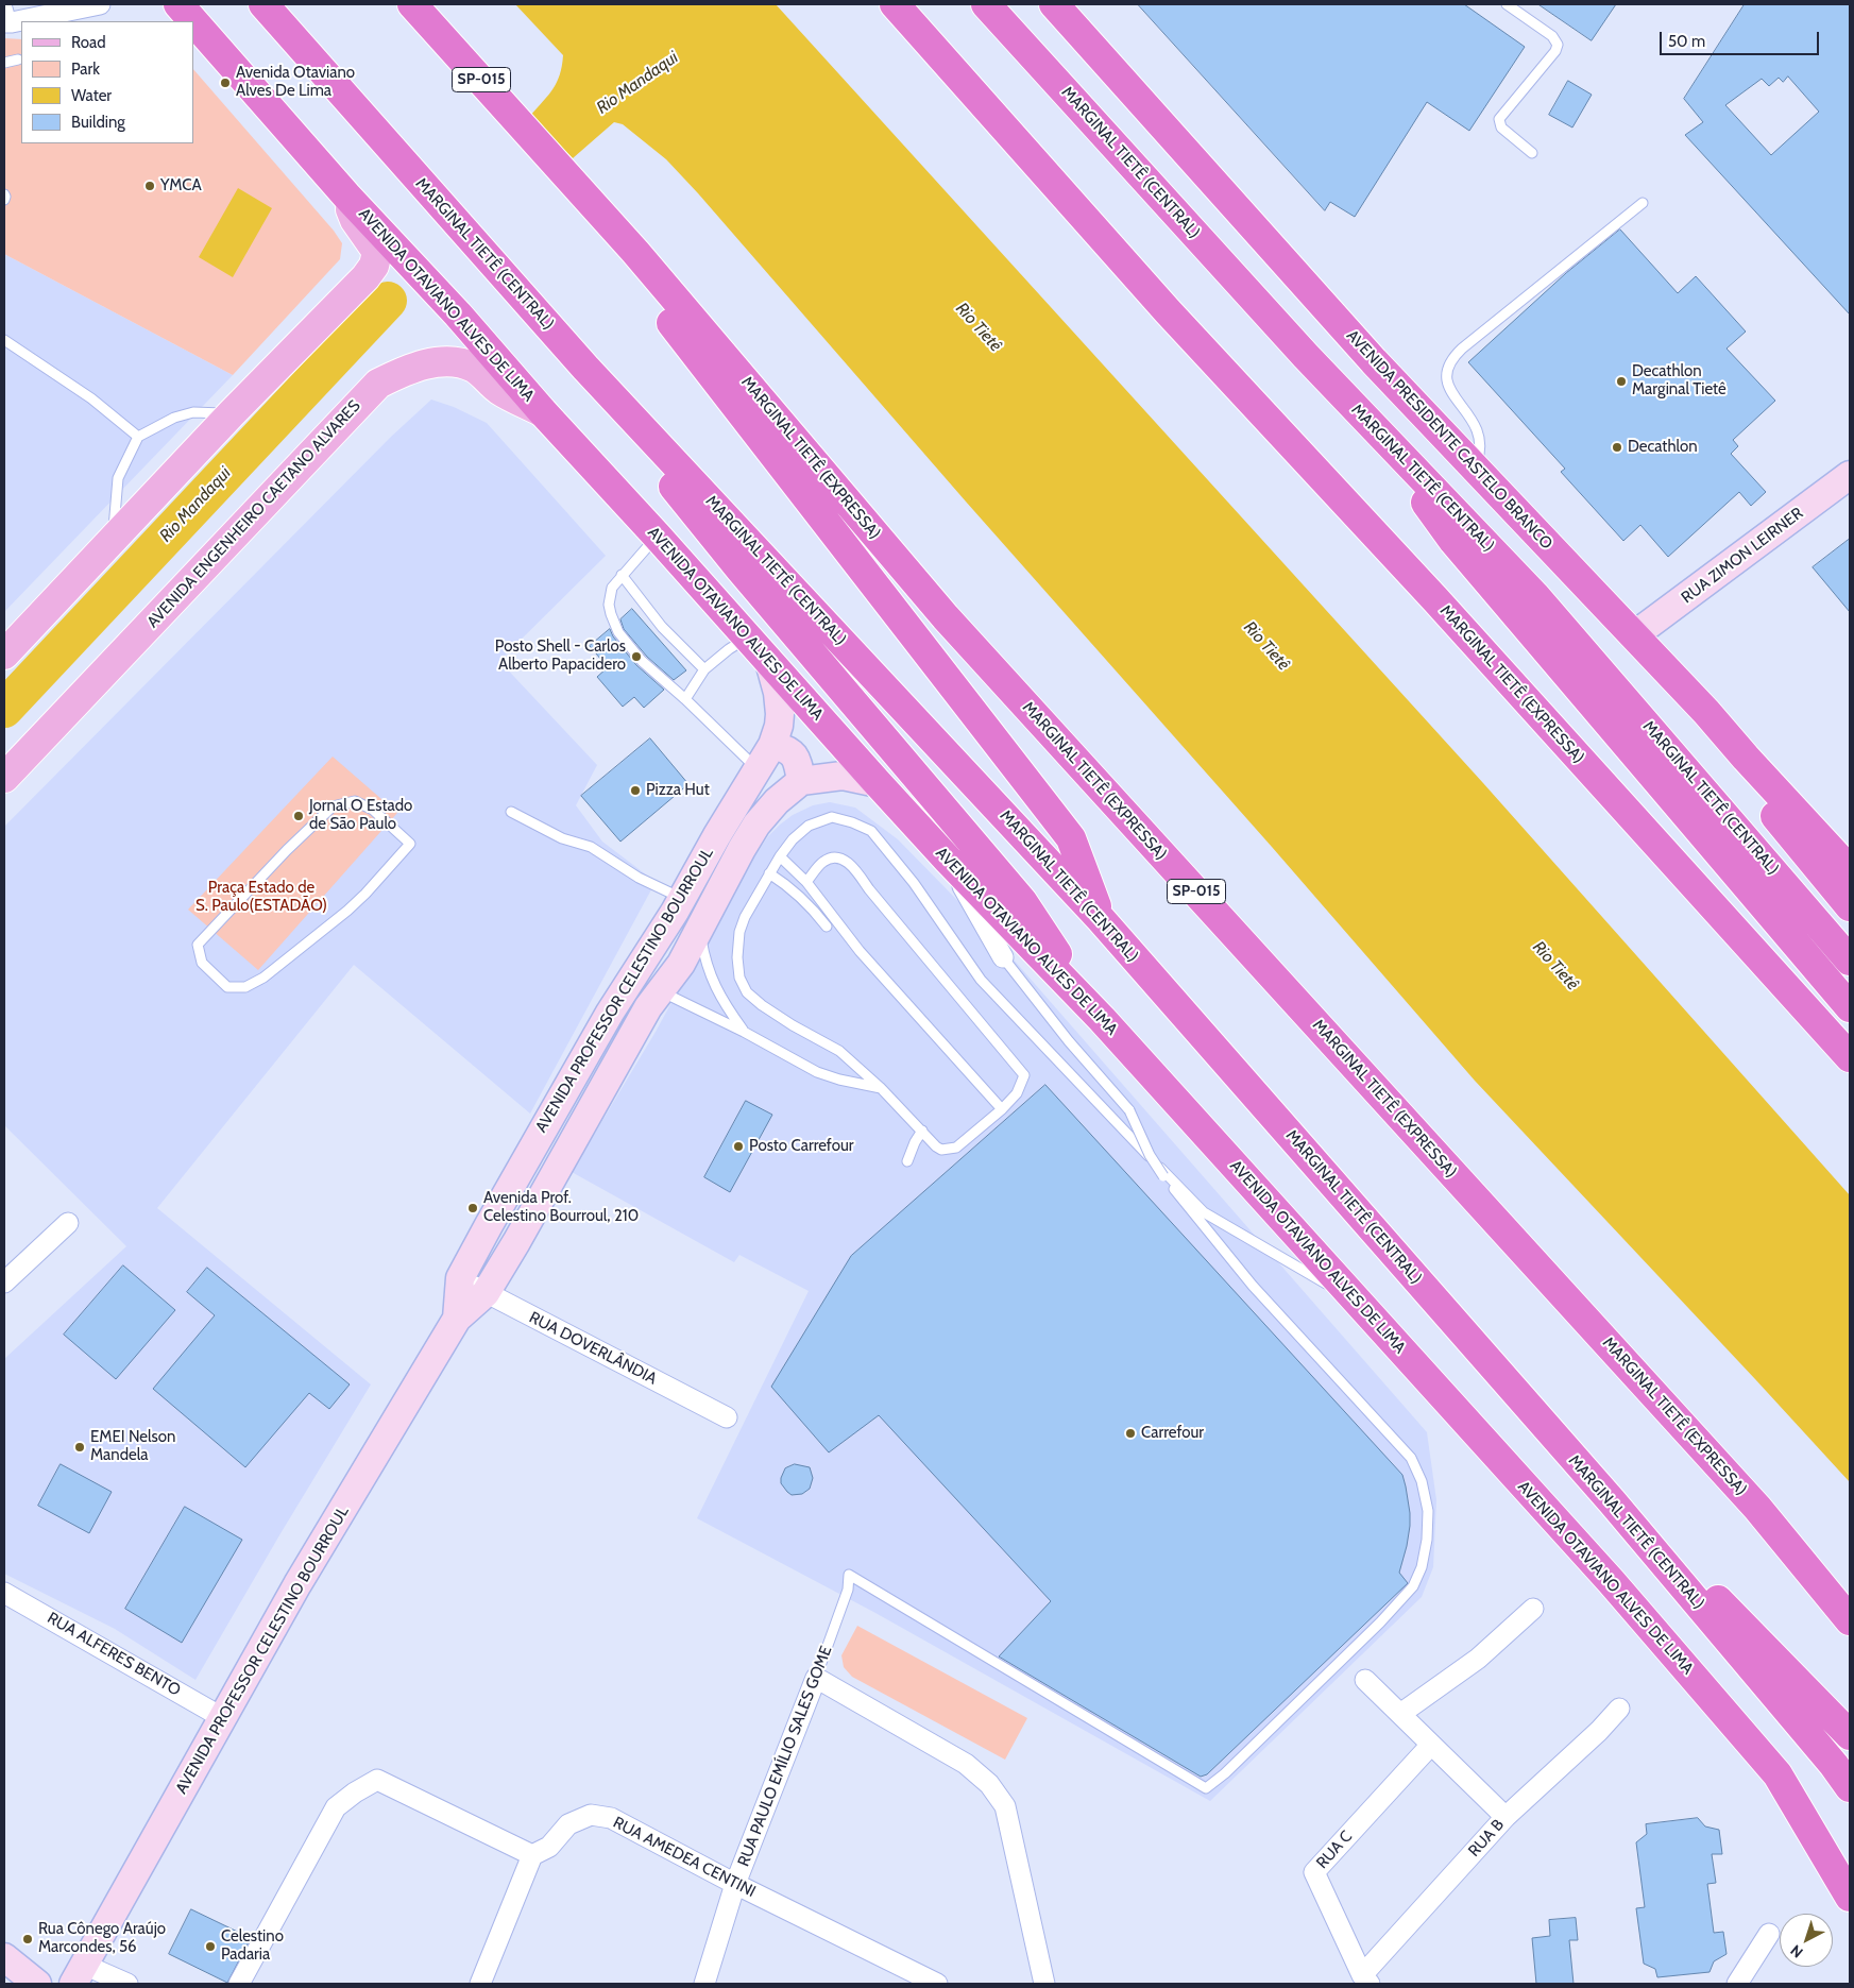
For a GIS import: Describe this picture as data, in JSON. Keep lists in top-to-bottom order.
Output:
{
  "streets": {
    "highway": [
      "SP-015",
      "MARGINAL TIETÊ (CENTRAL)",
      "AVENIDA OTAVIANO ALVES DE LIMA",
      "AVENIDA PRESIDENTE CASTELO BRANCO",
      "MARGINAL TIETÊ (EXPRESSA)"
    ],
    "main road": ["AVENIDA ENGENHEIRO CAETANO ALVARES", "RUA ZIMON LEIRNER", "AVENIDA PROFESSOR CELESTINO BOURROUL"],
    "street": [
      "RUA DOVERLÂNDIA",
      "RUA ALFERES BENTO",
      "RUA PAULO EMÍLIO SALES GOME",
      "RUA B",
      "RUA C",
      "RUA AMEDEA CENTINI"
    ]
  },
  "crossings": [
    ["AVENIDA OTAVIANO ALVES DE LIMA", "AVENIDA ENGENHEIRO CAETANO ALVARES"],
    ["AVENIDA OTAVIANO ALVES DE LIMA", "AVENIDA PROFESSOR CELESTINO BOURROUL"],
    ["AVENIDA PRESIDENTE CASTELO BRANCO", "RUA ZIMON LEIRNER"],
    ["AVENIDA PROFESSOR CELESTINO BOURROUL", "RUA DOVERLÂNDIA"],
    ["AVENIDA PROFESSOR CELESTINO BOURROUL", "RUA ALFERES BENTO"],
    ["RUA PAULO EMÍLIO SALES GOME", "RUA AMEDEA CENTINI"],
    ["RUA B", "RUA C"]
  ],
  "water": ["Rio Mandaqui", "Rio Tietê"],
  "parks": ["Praça Estado de S. Paulo(ESTADÃO)"],
  "places": [
    "Avenida Otaviano Alves De Lima",
    "YMCA",
    "Decathlon Marginal Tietê",
    "Decathlon",
    "Posto Shell - Carlos Alberto Papacidero",
    "Pizza Hut",
    "Jornal O Estado de São Paulo",
    "Posto Carrefour",
    "Avenida Prof. Celestino Bourroul, 210",
    "Carrefour",
    "EMEI Nelson Mandela",
    "Rua Cônego Araújo Marcondes, 56",
    "Celestino Padaria"
  ],
  "legend": [
    "Road",
    "Park",
    "Water",
    "Building"
  ],
  "scale_bar": "50 m",
  "north": "bottom left"
}
